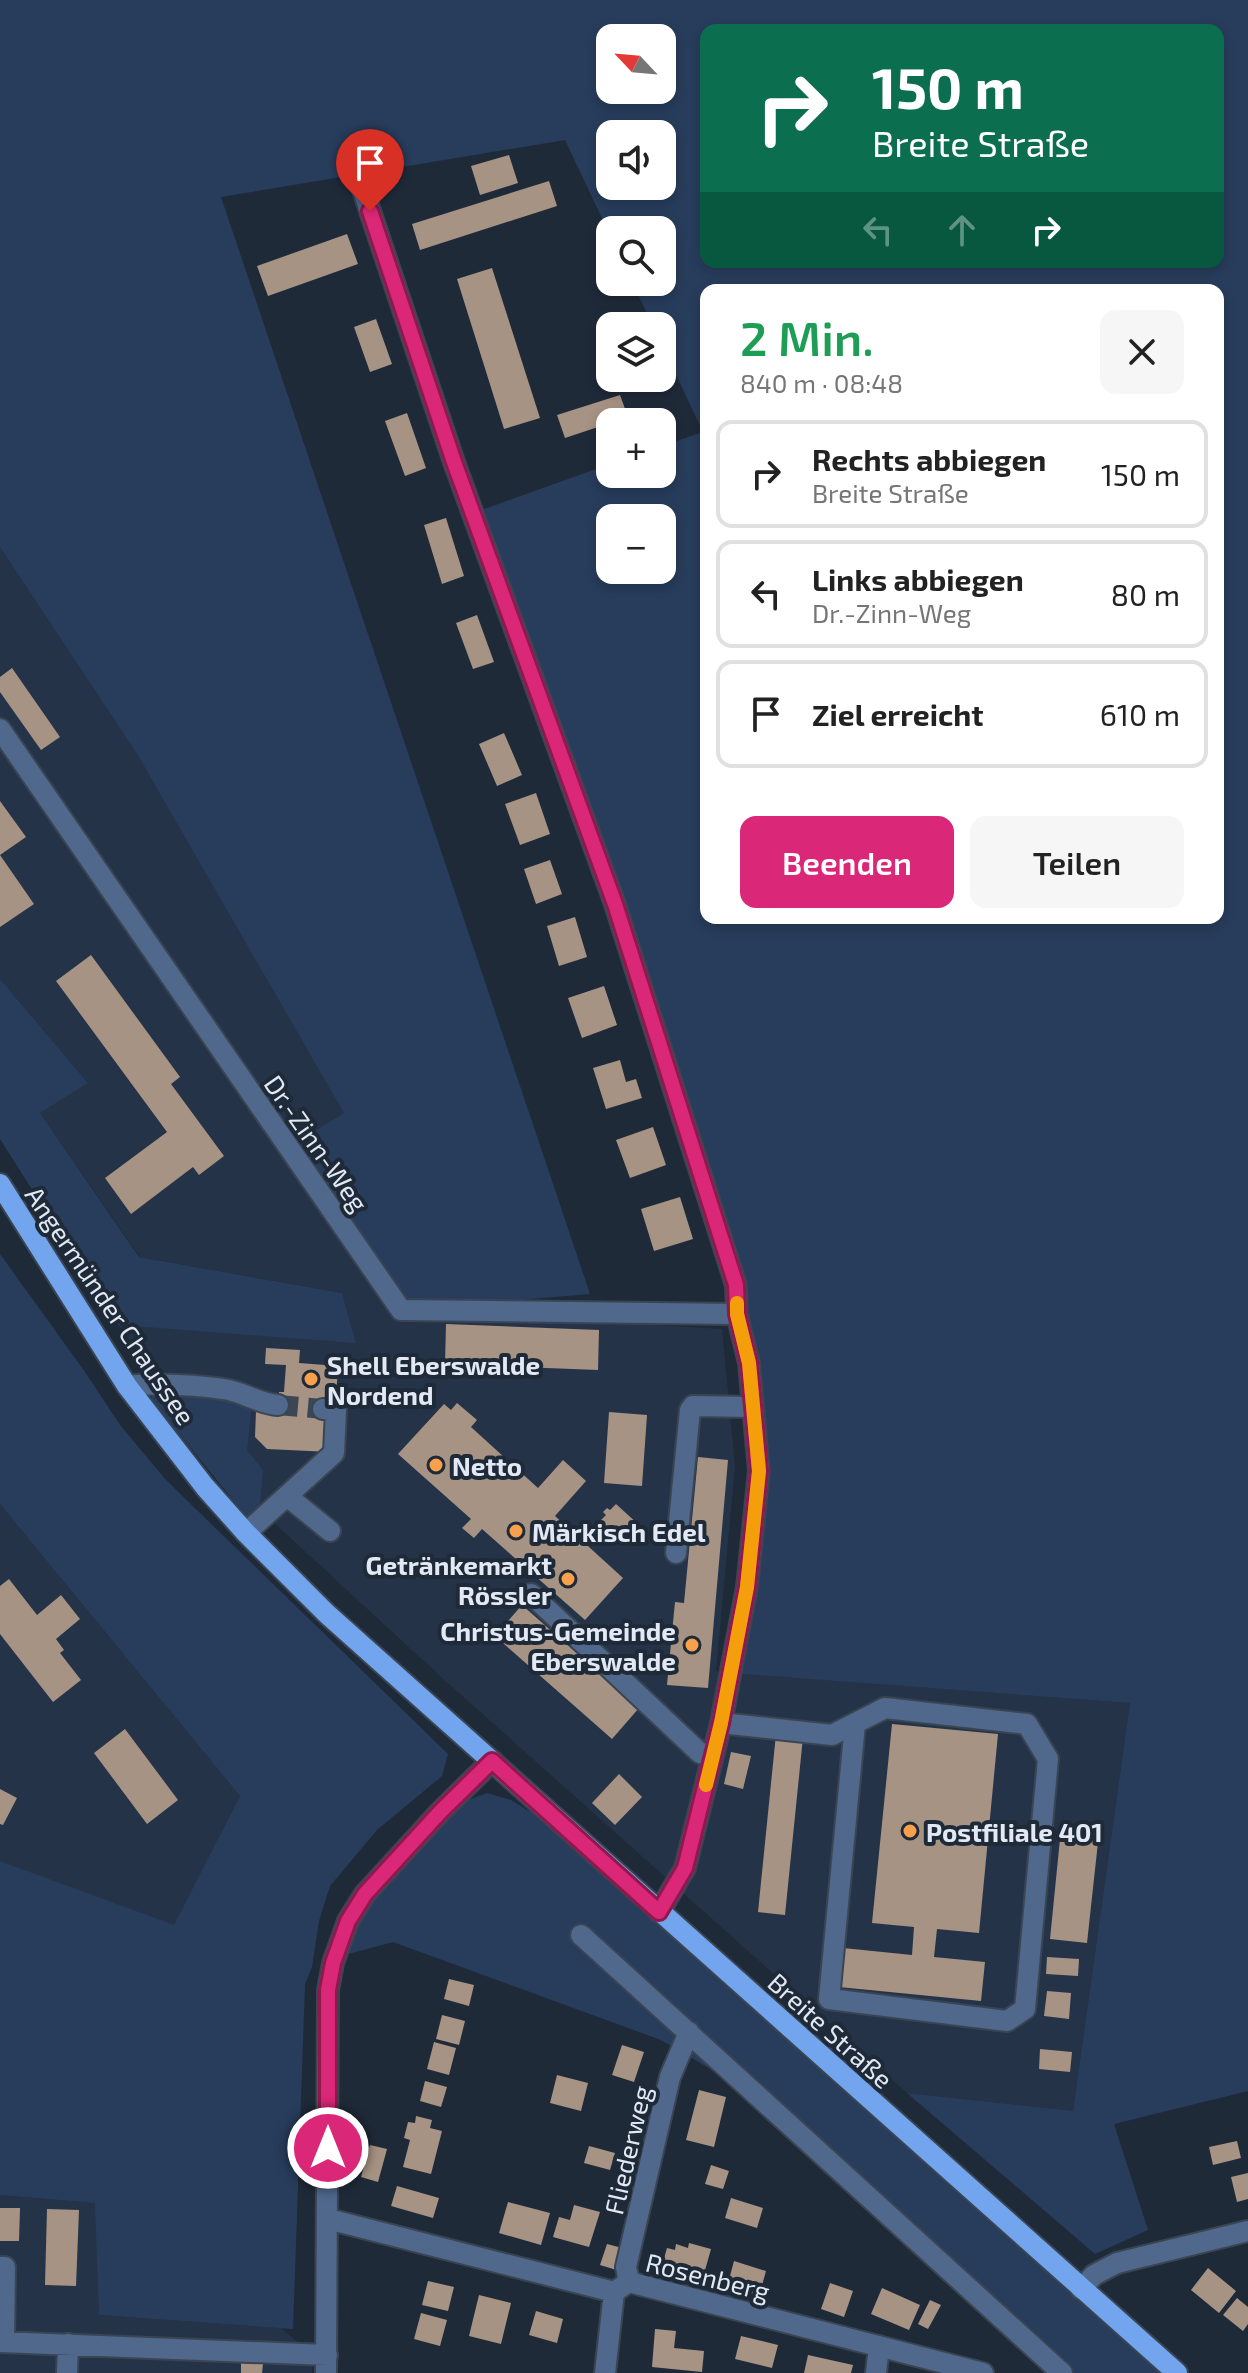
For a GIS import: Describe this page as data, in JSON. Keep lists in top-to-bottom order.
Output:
{
  "streets": {
    "main road": ["Angermünder Chaussee", "Breite Straße"],
    "street": ["Dr.-Zinn-Weg", "Fliederweg", "Rosenberg"]
  },
  "crossings": [
    ["Angermünder Chaussee", "Breite Straße"],
    ["Fliederweg", "Rosenberg"]
  ],
  "places": [
    "Shell Eberswalde Nordend",
    "Netto",
    "Märkisch Edel",
    "Getränkemarkt Rössler",
    "Christus-Gemeinde Eberswalde",
    "Postfiliale 401"
  ],
  "north": "top left",
  "page": {
    "map_buttons": ["+", "−"],
    "turn": ["150 m", "Breite Straße"],
    "heading": ["2 Min.", "840 m · 08:48"],
    "list": [
      {
        "name": "Rechts abbiegen",
        "note": "Breite Straße",
        "value": "150 m"
      },
      {
        "name": "Links abbiegen",
        "note": "Dr.-Zinn-Weg",
        "value": "80 m"
      },
      {
        "name": "Ziel erreicht",
        "value": "610 m"
      }
    ],
    "buttons": ["Beenden", "Teilen"]
  }
}
